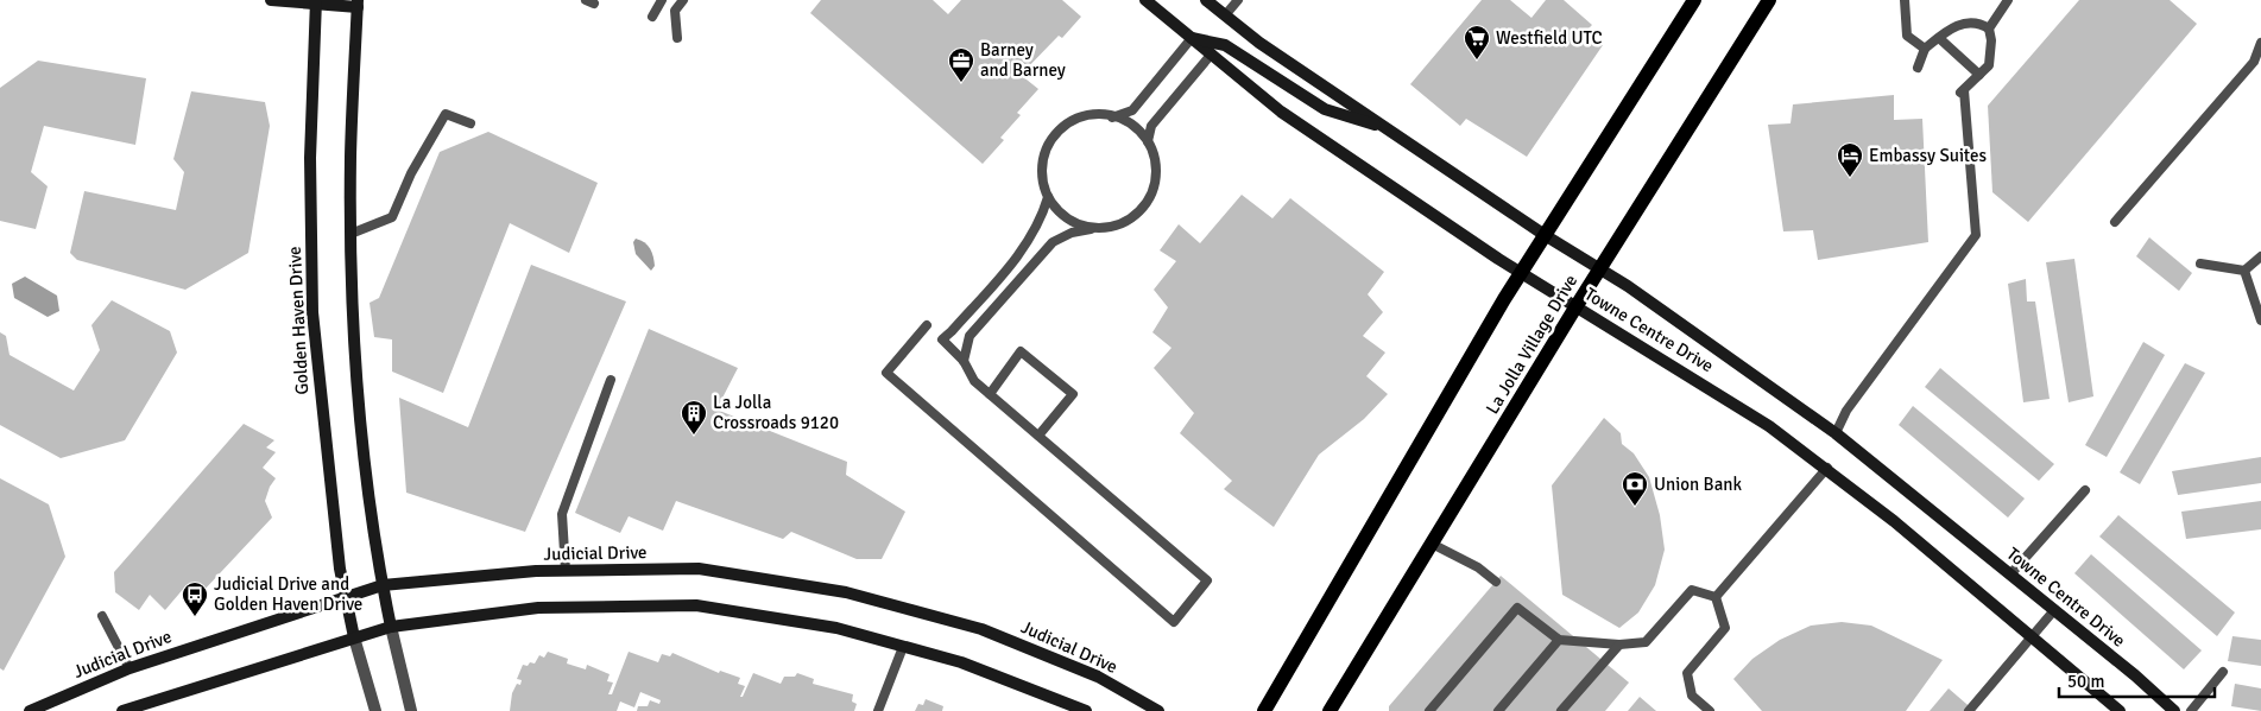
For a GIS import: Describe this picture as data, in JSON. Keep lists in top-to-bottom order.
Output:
{
  "streets": {
    "main road": ["La Jolla Village Drive"],
    "street": ["Golden Haven Drive", "Towne Centre Drive", "Judicial Drive"]
  },
  "crossings": [
    ["Golden Haven Drive", "Judicial Drive"],
    ["Towne Centre Drive", "La Jolla Village Drive"]
  ],
  "places": {
    "supermarket": ["Westfield UTC"],
    "office": ["Barney and Barney"],
    "hotel": ["Embassy Suites"],
    "building": ["La Jolla Crossroads 9120"],
    "bank": ["Union Bank"],
    "bus stop": ["Judicial Drive and Golden Haven Drive"]
  },
  "scale_bar": "50 m"
}
